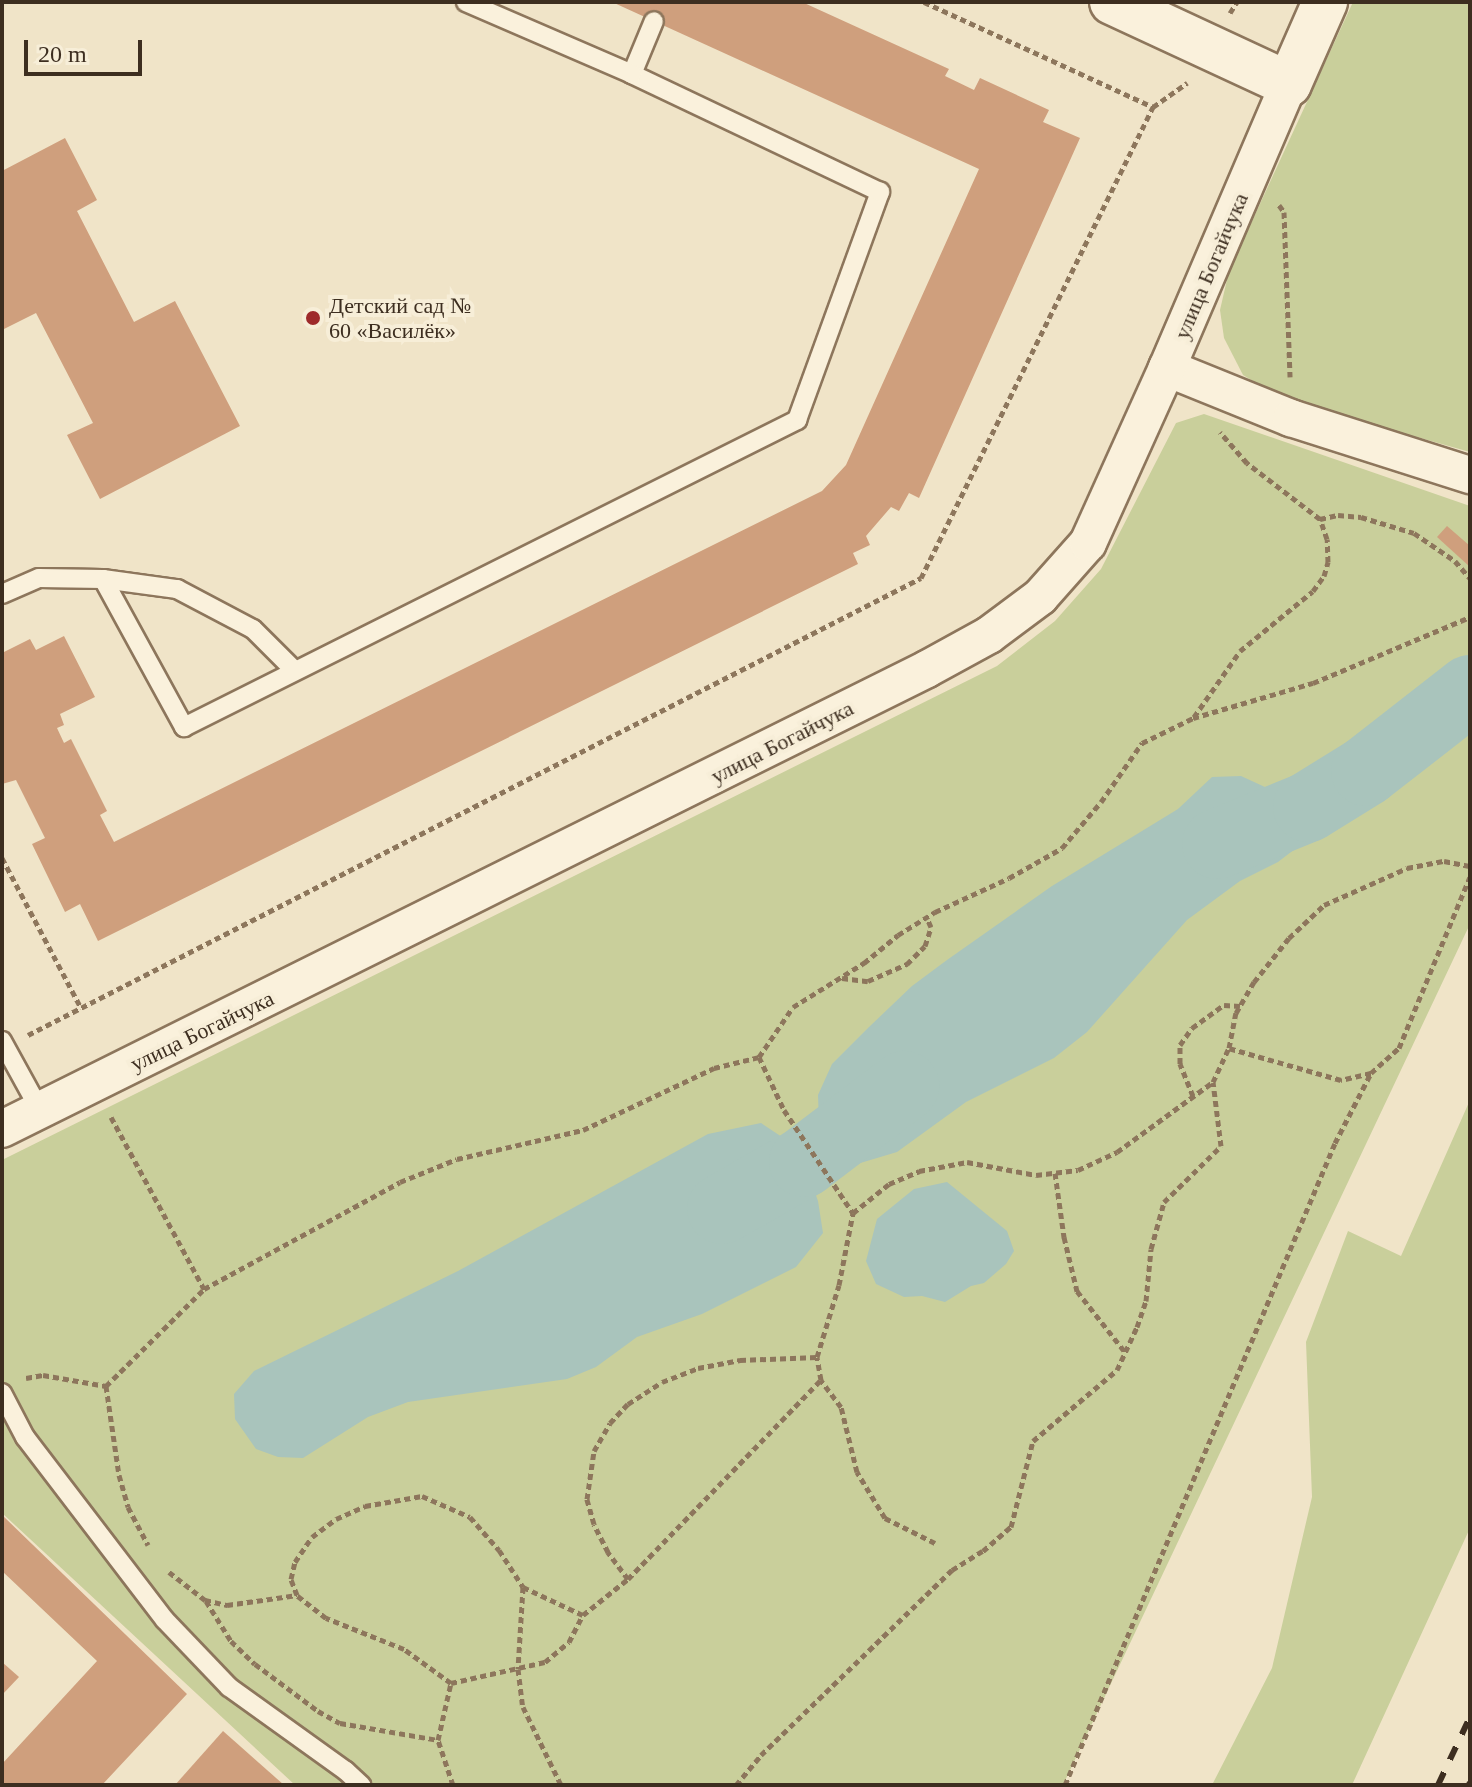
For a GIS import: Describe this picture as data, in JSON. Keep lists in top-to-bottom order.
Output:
{
  "streets": {
    "street": ["улица Богайчука"]
  },
  "places": ["Детский сад № 60 «Василёк»"],
  "scale_bar": "20 m"
}
